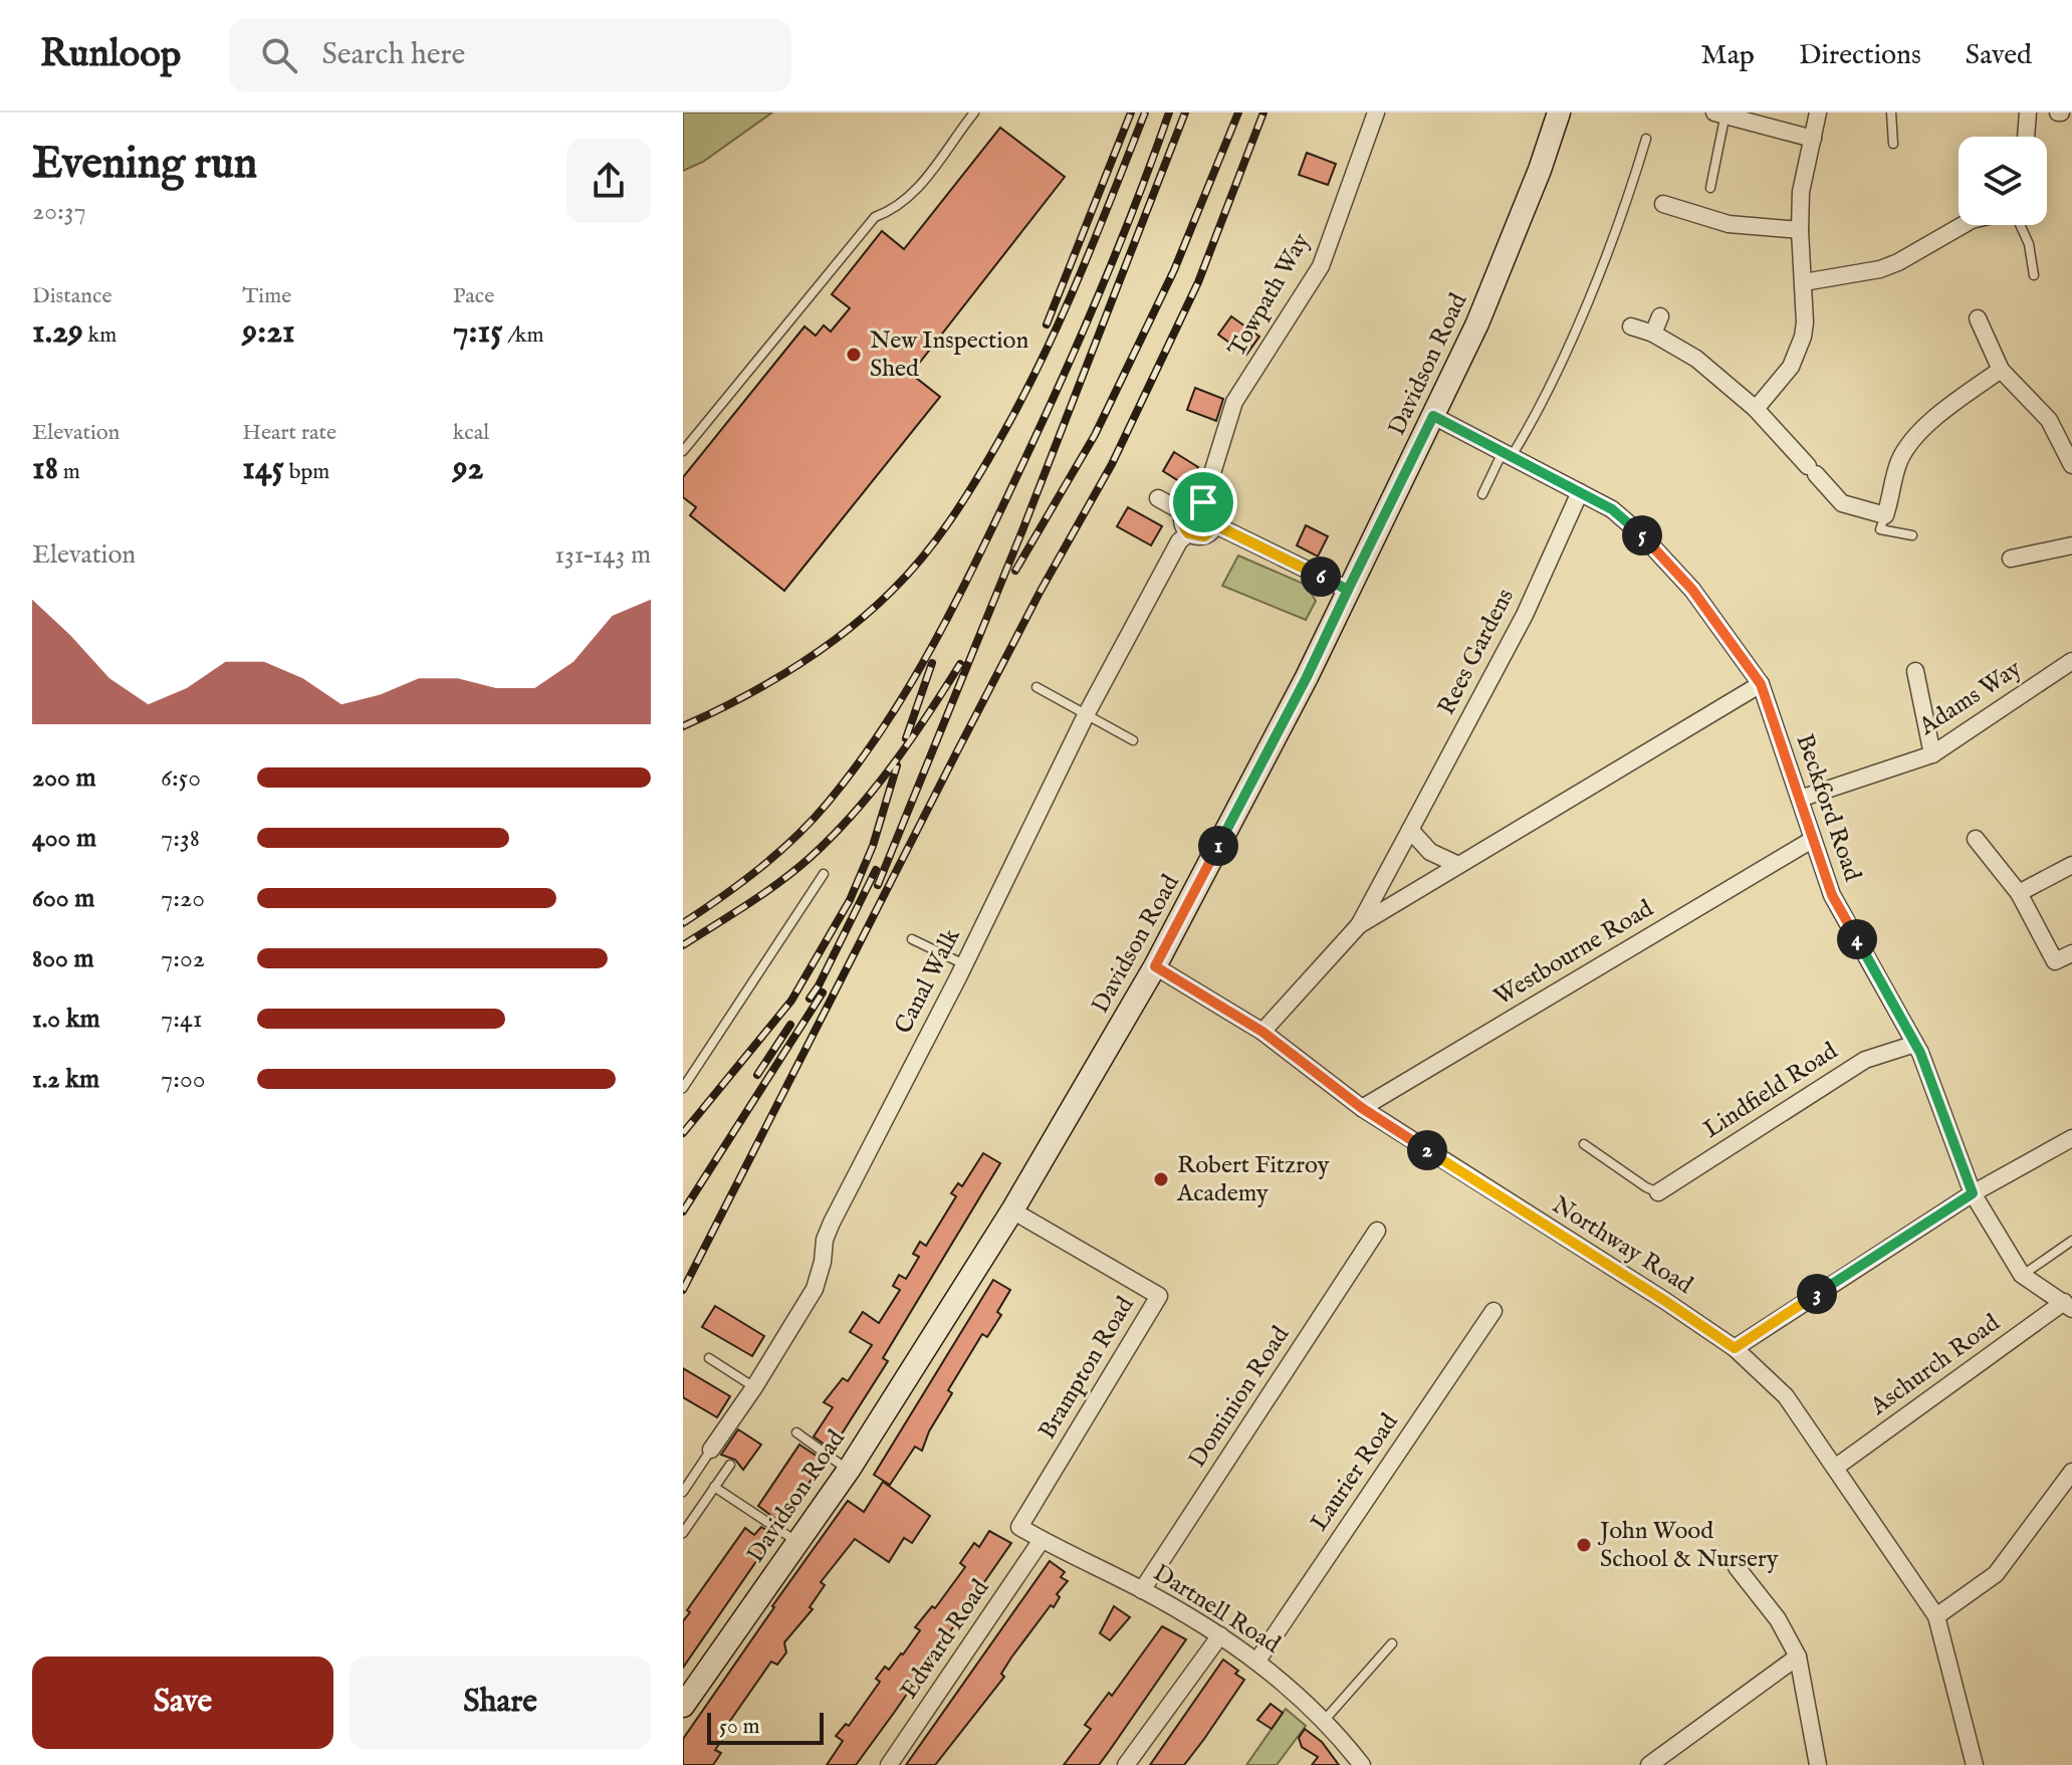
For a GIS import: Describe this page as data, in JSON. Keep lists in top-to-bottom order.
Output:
{
  "streets": {
    "street": [
      "Towpath Way",
      "Davidson Road",
      "Rees Gardens",
      "Adams Way",
      "Beckford Road",
      "Westbourne Road",
      "Canal Walk",
      "Lindfield Road",
      "Northway Road",
      "Aschurch Road",
      "Brampton Road",
      "Dominion Road",
      "Laurier Road",
      "Dartnell Road",
      "Edward Road"
    ]
  },
  "crossings": [
    ["Towpath Way", "Canal Walk"],
    ["Davidson Road", "Beckford Road"],
    ["Davidson Road", "Northway Road"],
    ["Davidson Road", "Brampton Road"],
    ["Rees Gardens", "Beckford Road"],
    ["Rees Gardens", "Northway Road"],
    ["Adams Way", "Beckford Road"],
    ["Beckford Road", "Westbourne Road"],
    ["Beckford Road", "Lindfield Road"],
    ["Beckford Road", "Aschurch Road"],
    ["Westbourne Road", "Northway Road"],
    ["Northway Road", "Aschurch Road"],
    ["Brampton Road", "Dartnell Road"],
    ["Dominion Road", "Dartnell Road"],
    ["Laurier Road", "Dartnell Road"],
    ["Dartnell Road", "Edward Road"]
  ],
  "places": ["New Inspection Shed", "Robert Fitzroy Academy", "John Wood School & Nursery"],
  "scale_bar": "50 m",
  "page": {
    "header": "Runloop",
    "search": "Search here",
    "nav": ["Map", "Directions", "Saved"],
    "heading": ["Evening run", "20:37"],
    "stats": [
      ["Distance", "1.29 km"],
      ["Time", "9:21"],
      ["Pace", "7:15 /km"],
      ["Elevation", "18 m"],
      ["Heart rate", "145 bpm"],
      ["kcal", "92"]
    ],
    "pins": [
      "5",
      "6",
      "1",
      "4",
      "2",
      "3"
    ],
    "chart": ["Elevation", "131–143 m"],
    "list": [
      {
        "name": "200 m",
        "note": "6:50"
      },
      {
        "name": "400 m",
        "note": "7:38"
      },
      {
        "name": "600 m",
        "note": "7:20"
      },
      {
        "name": "800 m",
        "note": "7:02"
      },
      {
        "name": "1.0 km",
        "note": "7:41"
      },
      {
        "name": "1.2 km",
        "note": "7:00"
      }
    ],
    "buttons": ["Save", "Share"],
    "scale": "50 m"
  }
}
